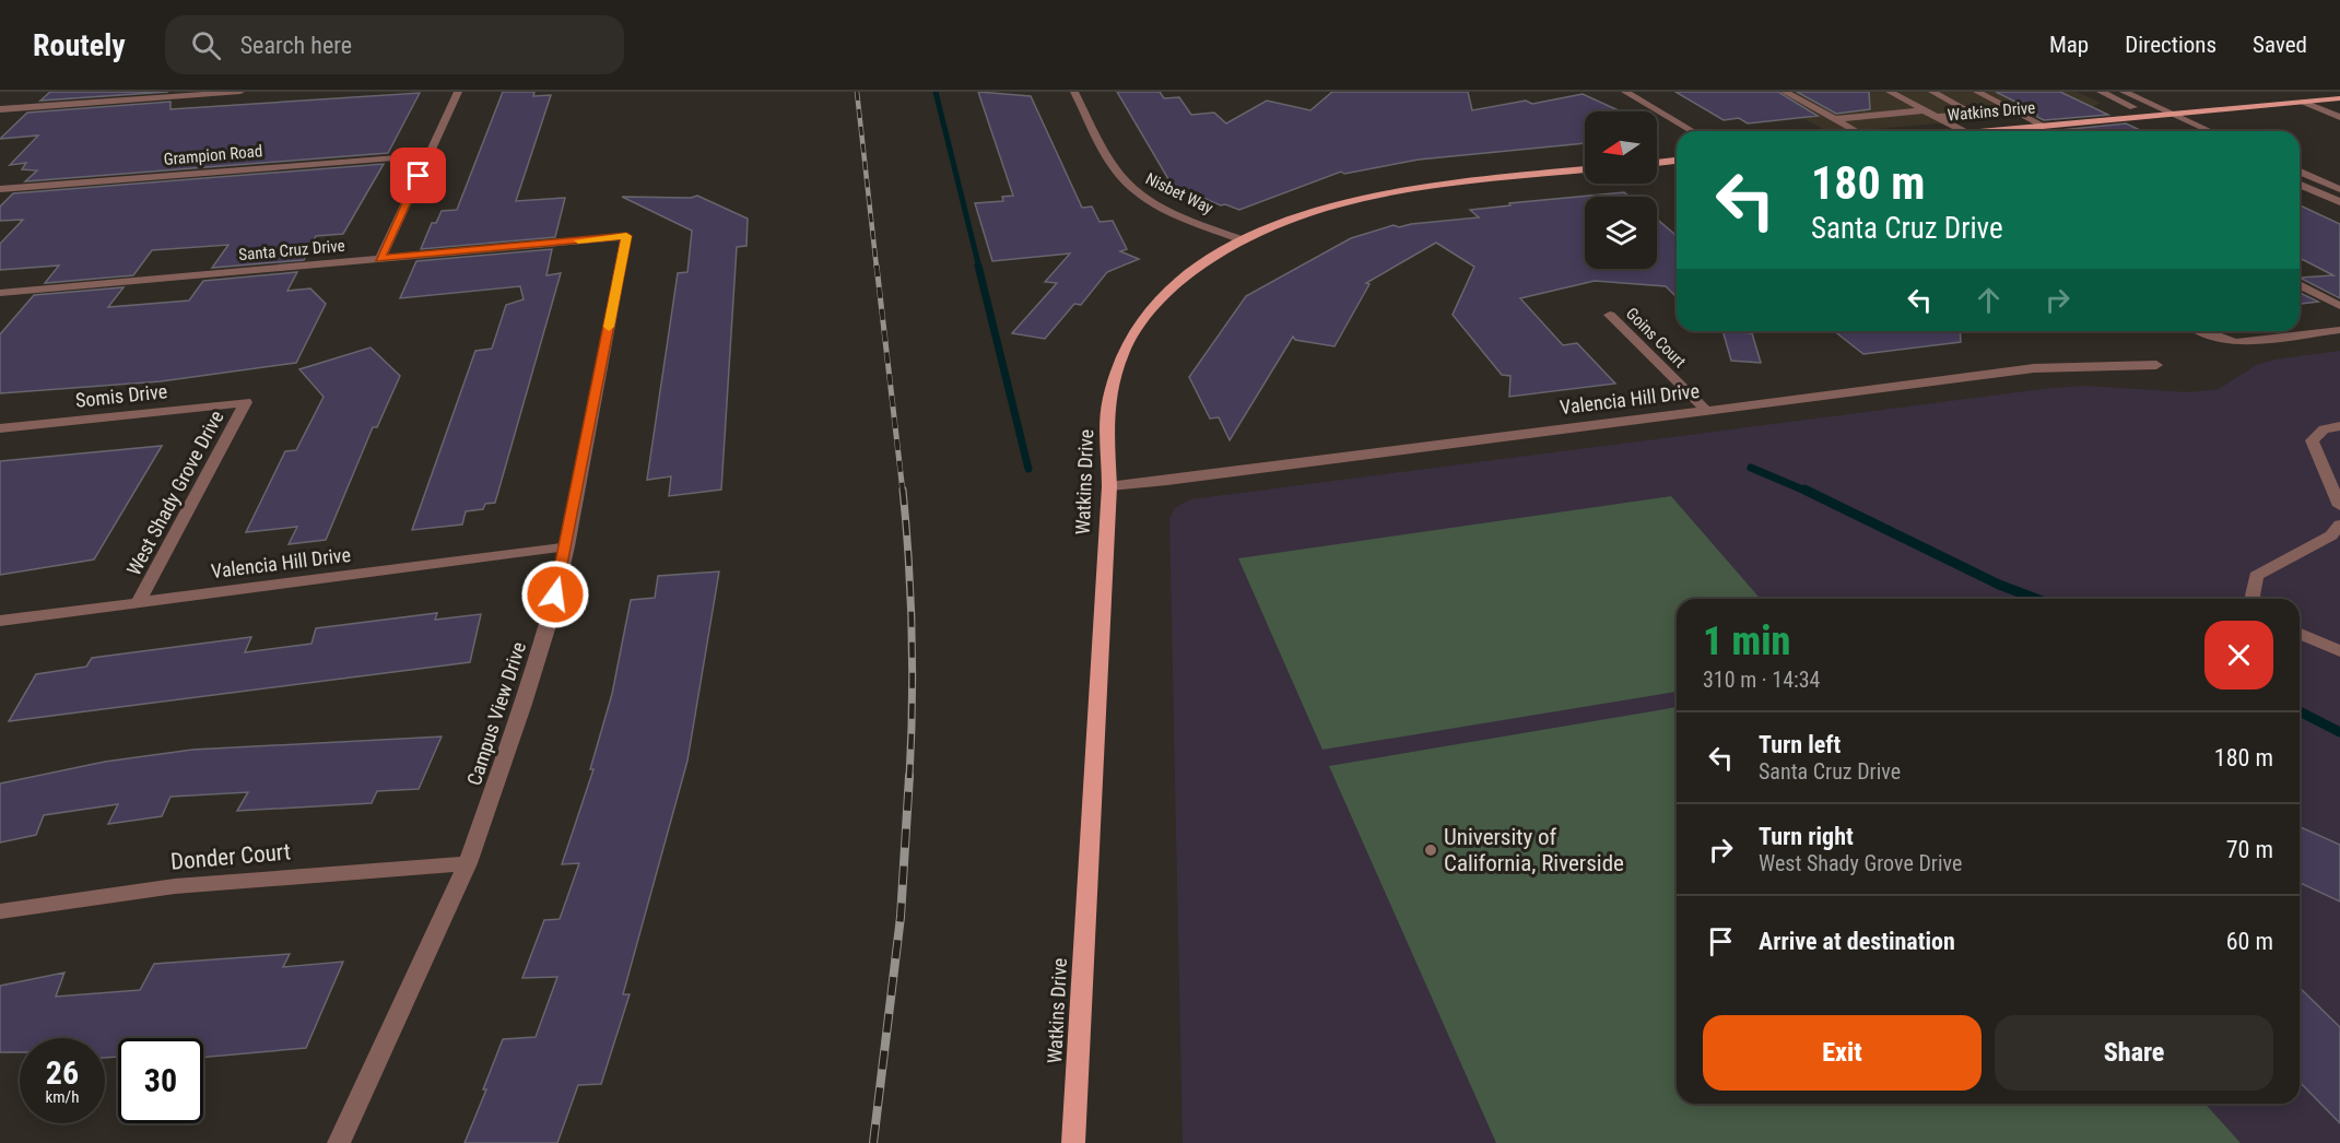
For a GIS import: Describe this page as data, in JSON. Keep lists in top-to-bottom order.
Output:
{
  "streets": {
    "main road": ["Watkins Drive"],
    "street": [
      "Grampion Road",
      "Nisbet Way",
      "Santa Cruz Drive",
      "Goins Court",
      "Somis Drive",
      "Valencia Hill Drive",
      "West Shady Grove Drive",
      "Campus View Drive",
      "Donder Court"
    ]
  },
  "crossings": [
    ["Watkins Drive", "Nisbet Way"],
    ["Watkins Drive", "Valencia Hill Drive"],
    ["Santa Cruz Drive", "Campus View Drive"],
    ["Goins Court", "Valencia Hill Drive"],
    ["Somis Drive", "West Shady Grove Drive"],
    ["Valencia Hill Drive", "West Shady Grove Drive"],
    ["Valencia Hill Drive", "Campus View Drive"],
    ["Campus View Drive", "Donder Court"]
  ],
  "places": ["University of California, Riverside"],
  "north": "left",
  "page": {
    "header": "Routely",
    "search": "Search here",
    "nav": ["Map", "Directions", "Saved"],
    "turn": ["180 m", "Santa Cruz Drive"],
    "heading": ["1 min", "310 m · 14:34"],
    "list": [
      {
        "name": "Turn left",
        "note": "Santa Cruz Drive",
        "value": "180 m"
      },
      {
        "name": "Turn right",
        "note": "West Shady Grove Drive",
        "value": "70 m"
      },
      {
        "name": "Arrive at destination",
        "value": "60 m"
      }
    ],
    "buttons": ["Exit", "Share"],
    "speed": "26 km/h",
    "limit": "30"
  }
}
